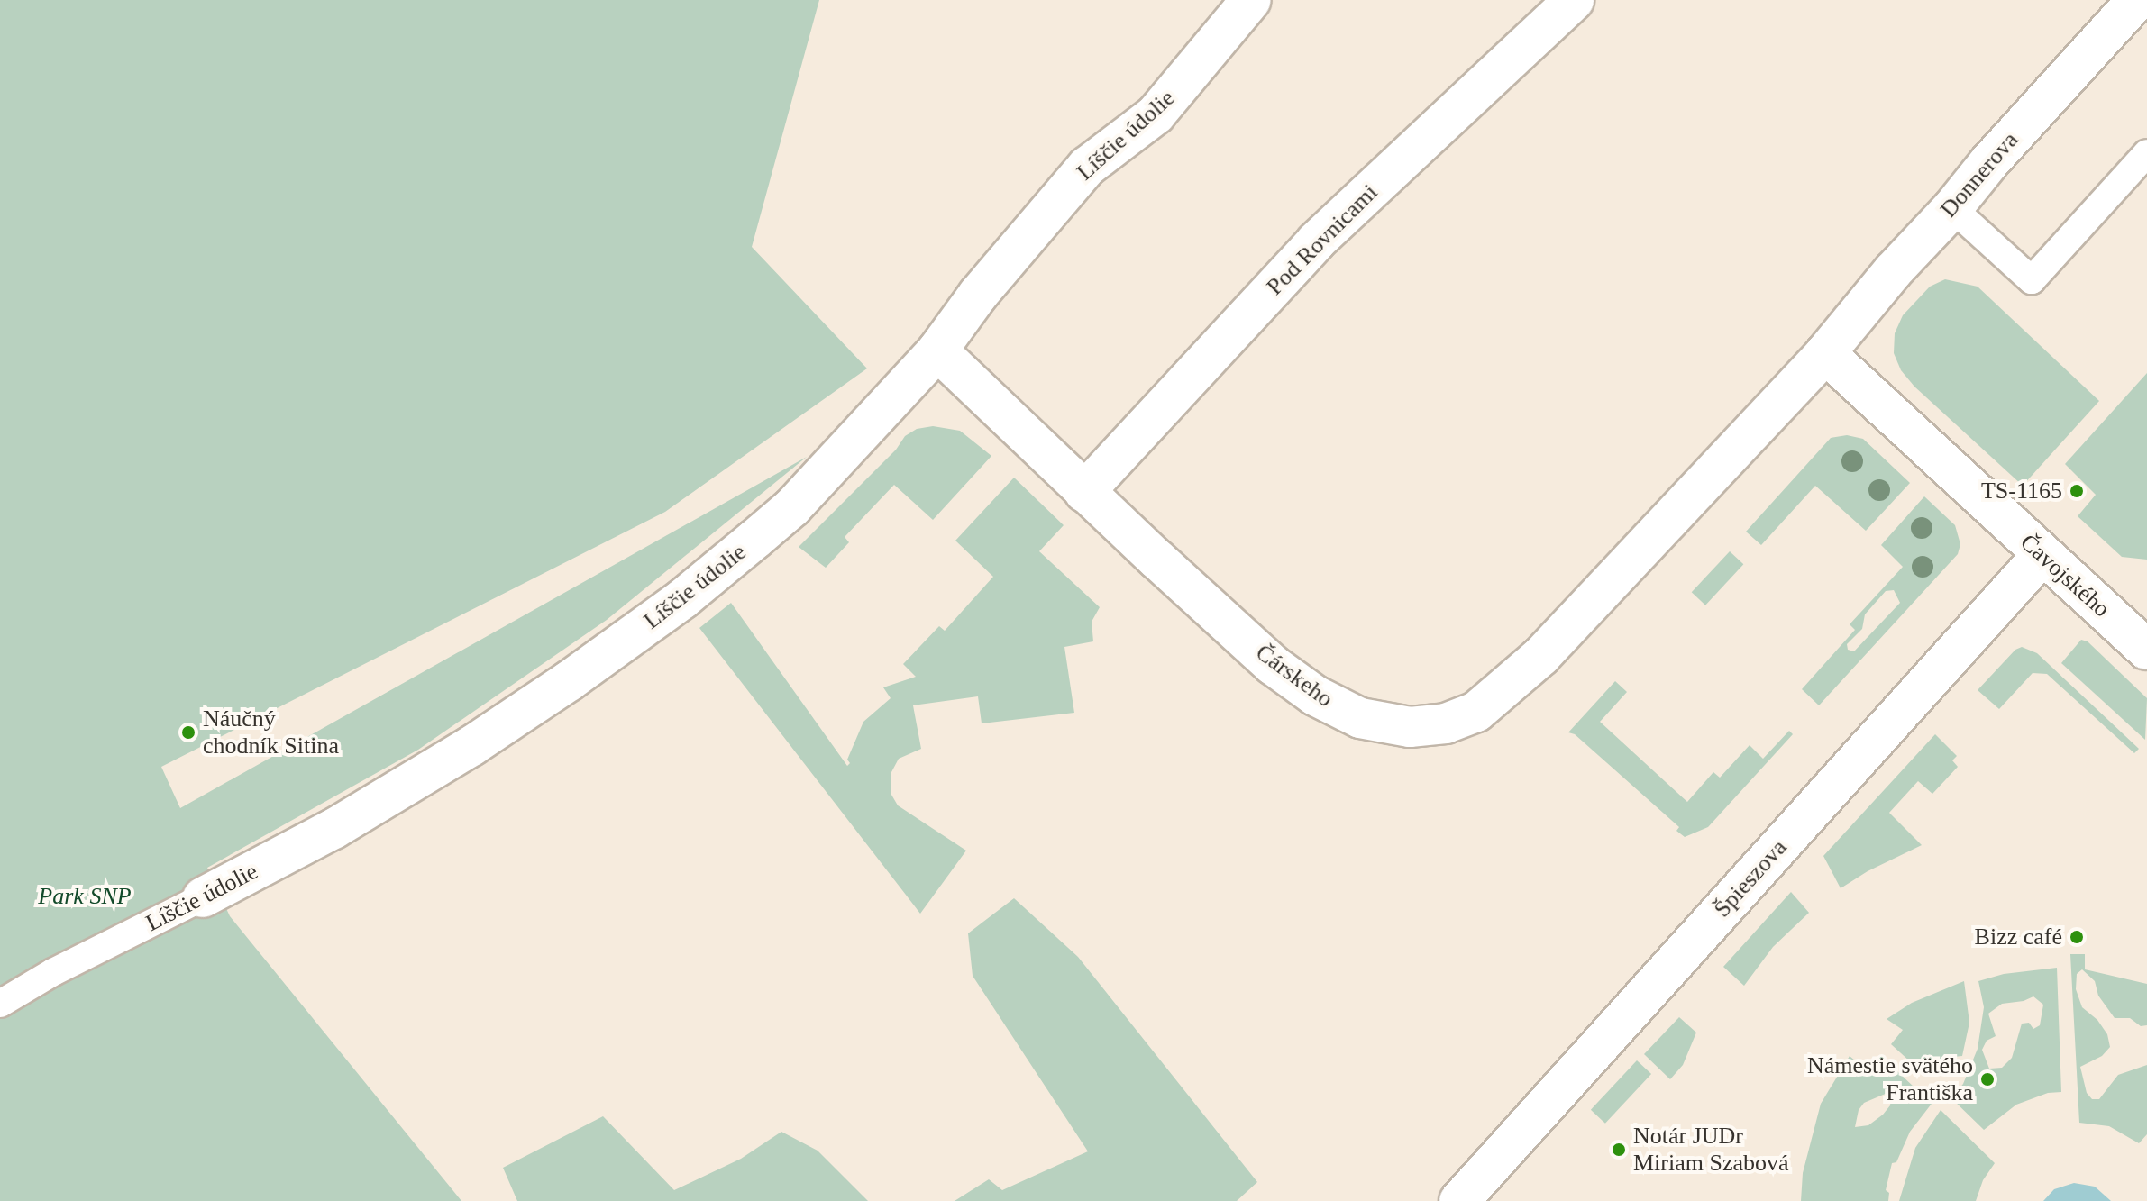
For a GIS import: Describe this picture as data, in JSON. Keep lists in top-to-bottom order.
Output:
{
  "streets": {
    "street": [
      "Líščie údolie",
      "Donnerova",
      "Pod Rovnicami",
      "Čavojského",
      "Čárskeho",
      "Špieszova"
    ]
  },
  "crossings": [
    ["Líščie údolie", "Čárskeho"],
    ["Donnerova", "Čavojského"],
    ["Donnerova", "Čárskeho"],
    ["Pod Rovnicami", "Čárskeho"],
    ["Čavojského", "Čárskeho"],
    ["Čavojského", "Špieszova"]
  ],
  "parks": ["Park SNP"],
  "places": [
    "TS-1165",
    "Náučný chodník Sitina",
    "Bizz café",
    "Námestie svätého Františka",
    "Notár JUDr Miriam Szabová"
  ]
}
